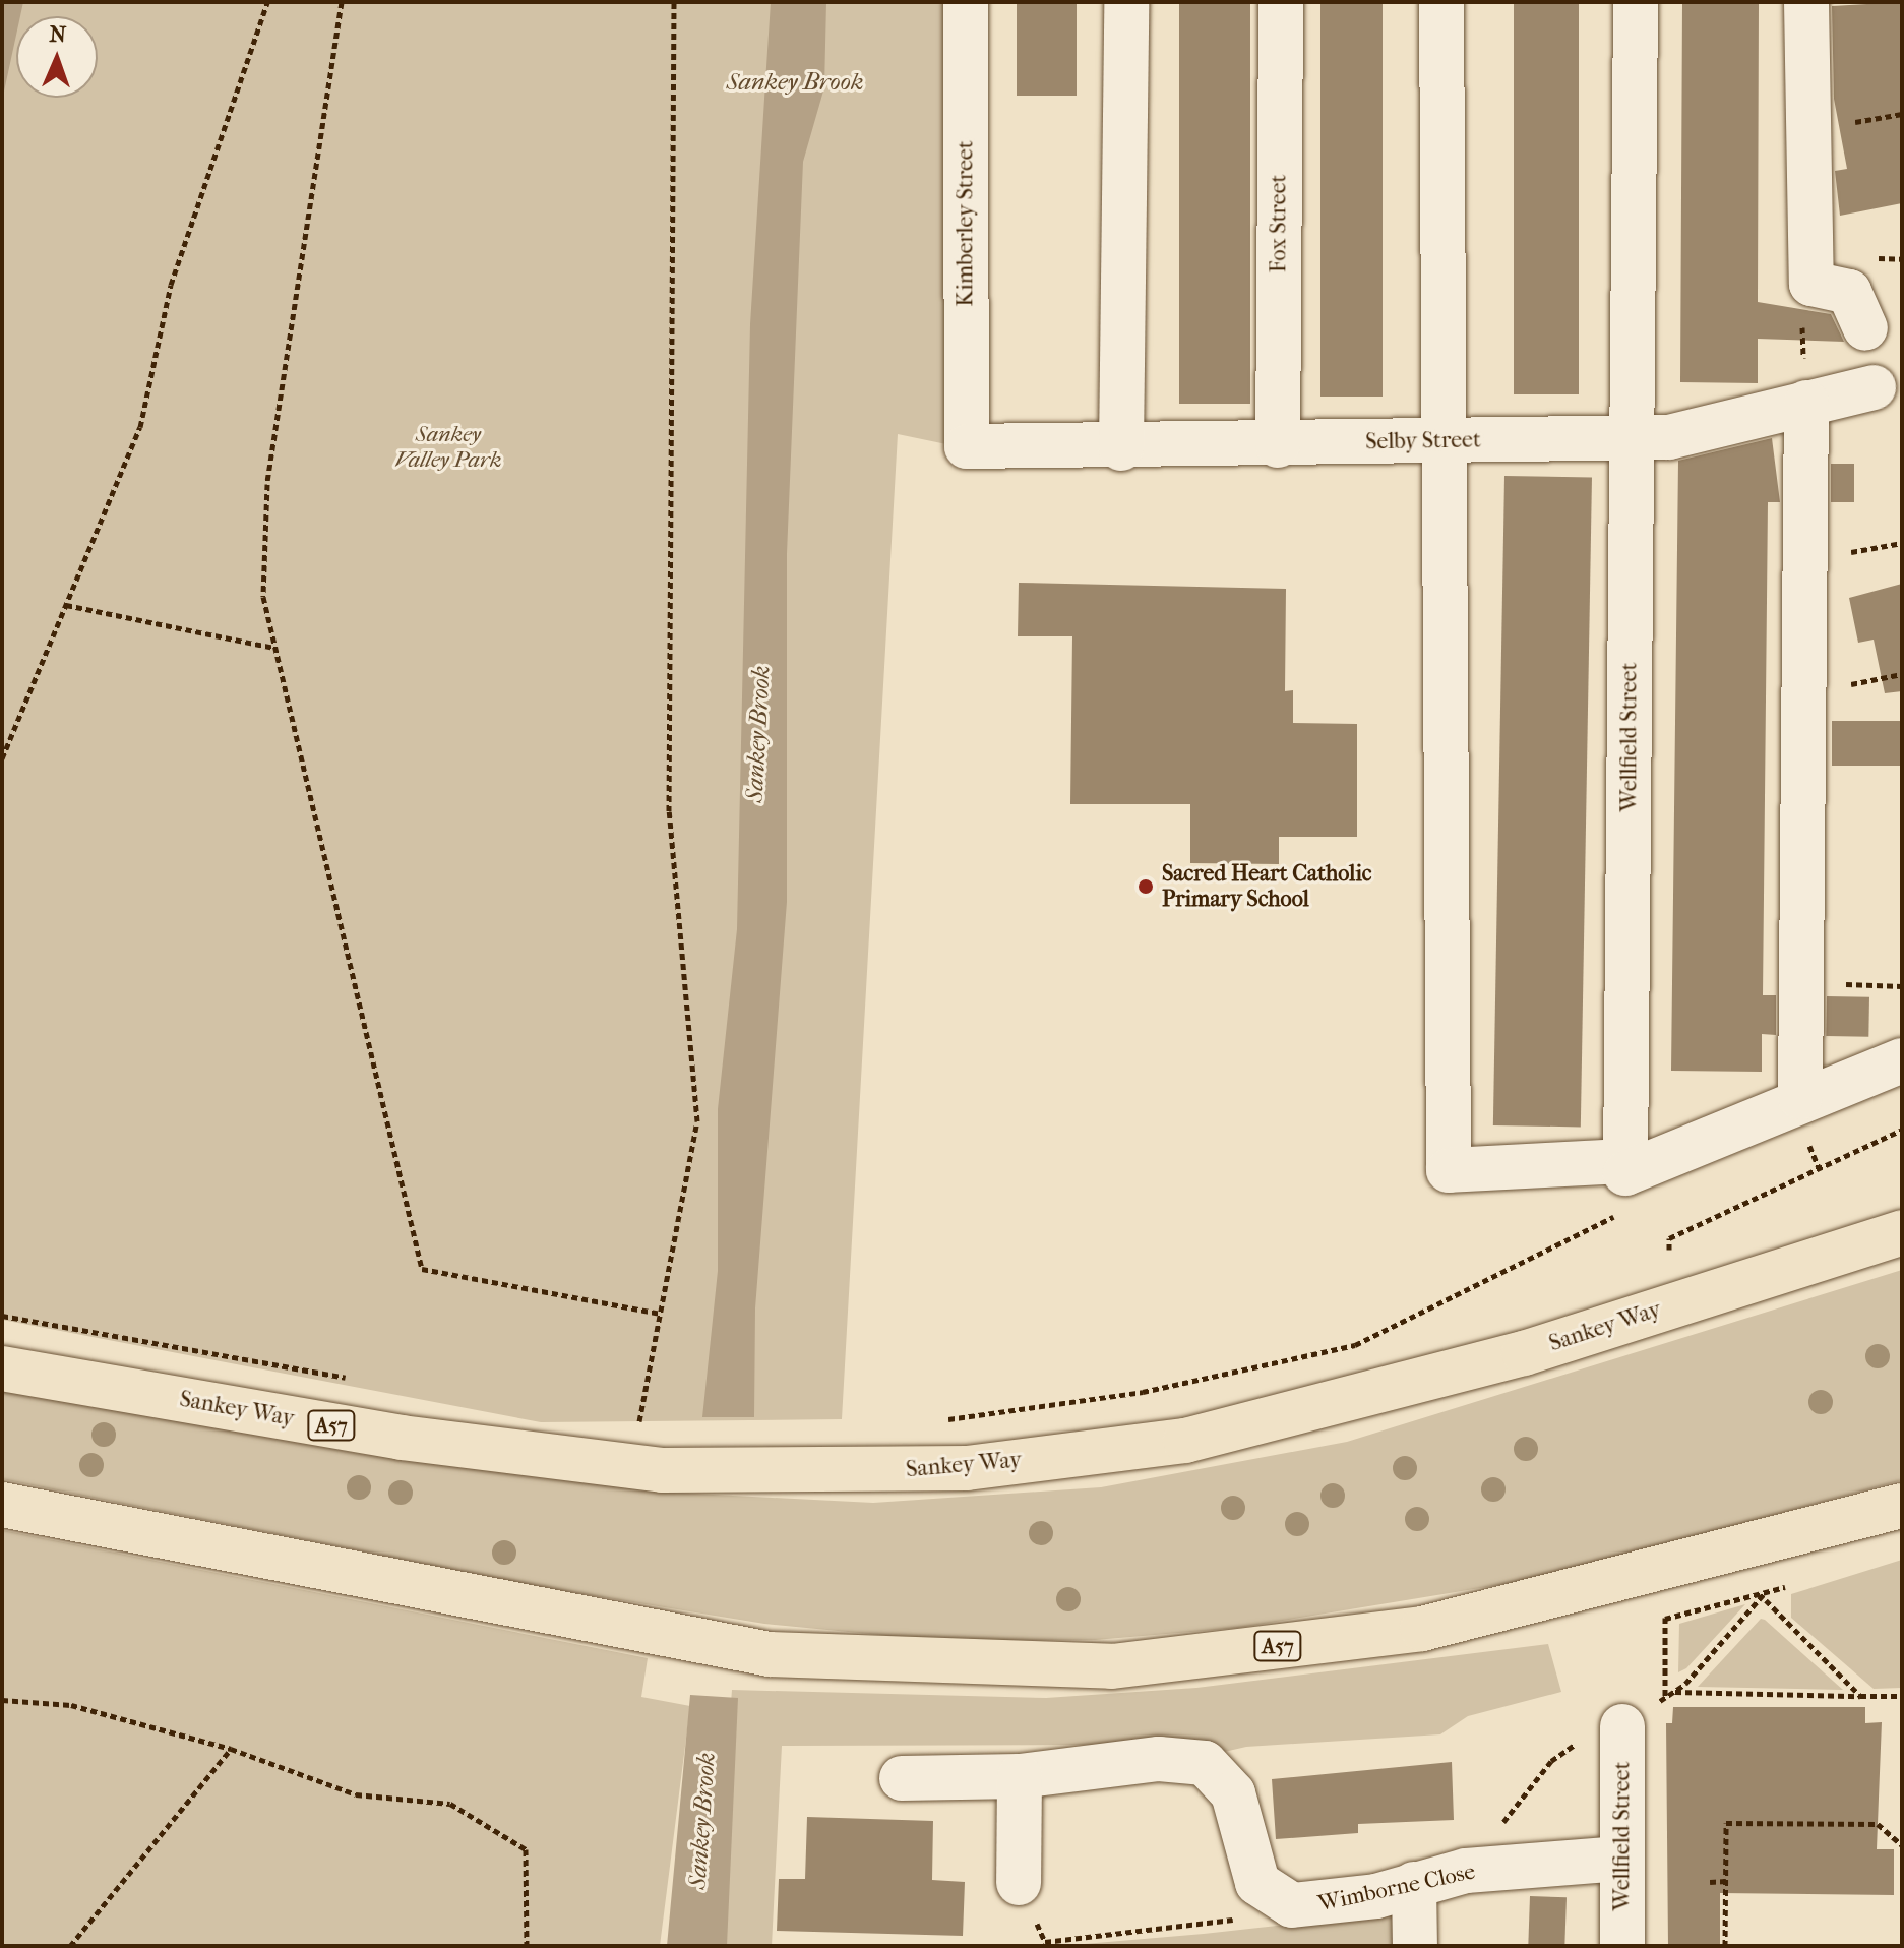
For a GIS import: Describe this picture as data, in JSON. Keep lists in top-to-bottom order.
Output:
{
  "streets": {
    "highway": ["Sankey Way", "A57"],
    "street": [
      "Kimberley Street",
      "Fox Street",
      "Selby Street",
      "Wellfield Street",
      "Wimborne Close"
    ]
  },
  "crossings": [
    ["Kimberley Street", "Selby Street"],
    ["Fox Street", "Selby Street"],
    ["Selby Street", "Wellfield Street"],
    ["Wellfield Street", "Wimborne Close"]
  ],
  "water": ["Sankey Brook"],
  "parks": ["Sankey Valley Park"],
  "places": ["Sacred Heart Catholic Primary School"],
  "north": "top"
}
